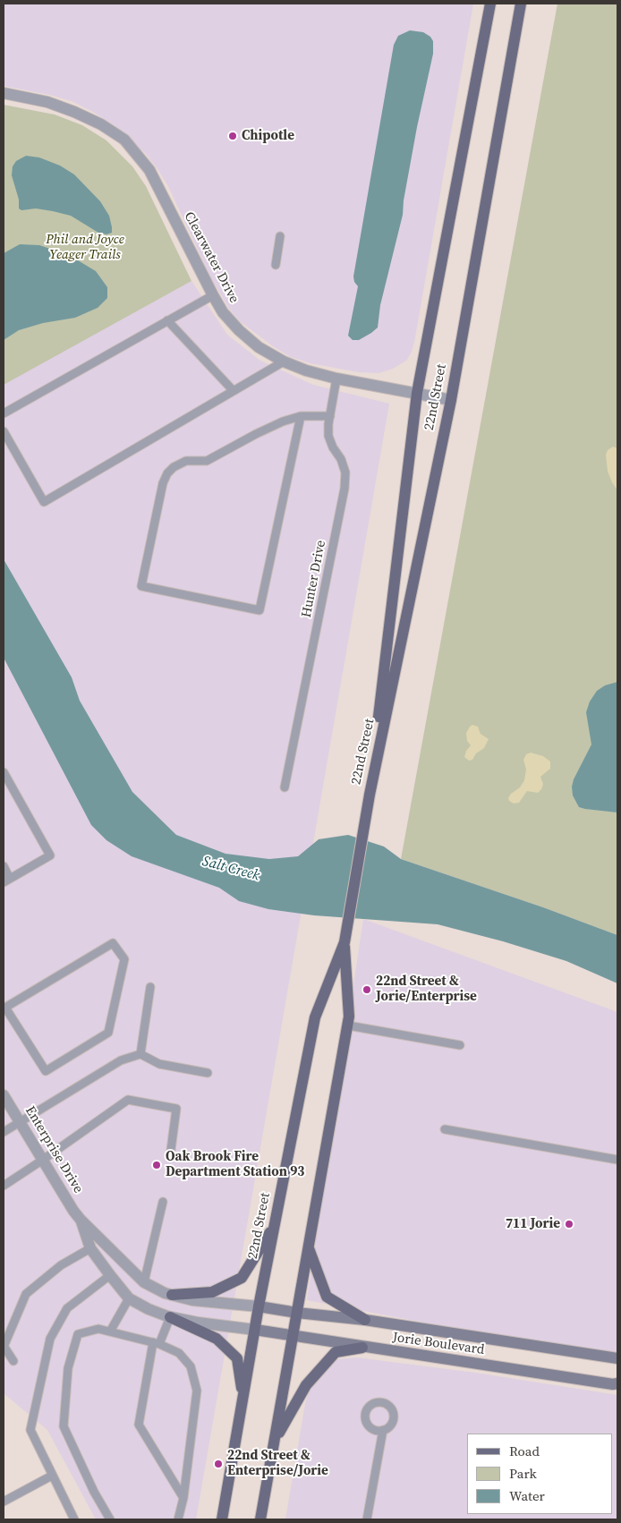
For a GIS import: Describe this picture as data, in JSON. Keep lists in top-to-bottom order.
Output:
{
  "streets": {
    "main road": ["22nd Street", "Jorie Boulevard"],
    "street": ["Clearwater Drive", "Enterprise Drive"],
    "lane": ["Hunter Drive"]
  },
  "crossings": [
    ["Clearwater Drive", "22nd Street"],
    ["Clearwater Drive", "Hunter Drive"],
    ["22nd Street", "Enterprise Drive"],
    ["22nd Street", "Jorie Boulevard"],
    ["Enterprise Drive", "Jorie Boulevard"]
  ],
  "water": ["Salt Creek"],
  "parks": ["Phil and Joyce Yeager Trails"],
  "places": [
    "Chipotle",
    "22nd Street & Jorie/Enterprise",
    "Oak Brook Fire Department Station 93",
    "711 Jorie",
    "22nd Street & Enterprise/Jorie"
  ],
  "legend": ["Road", "Park", "Water"]
}
